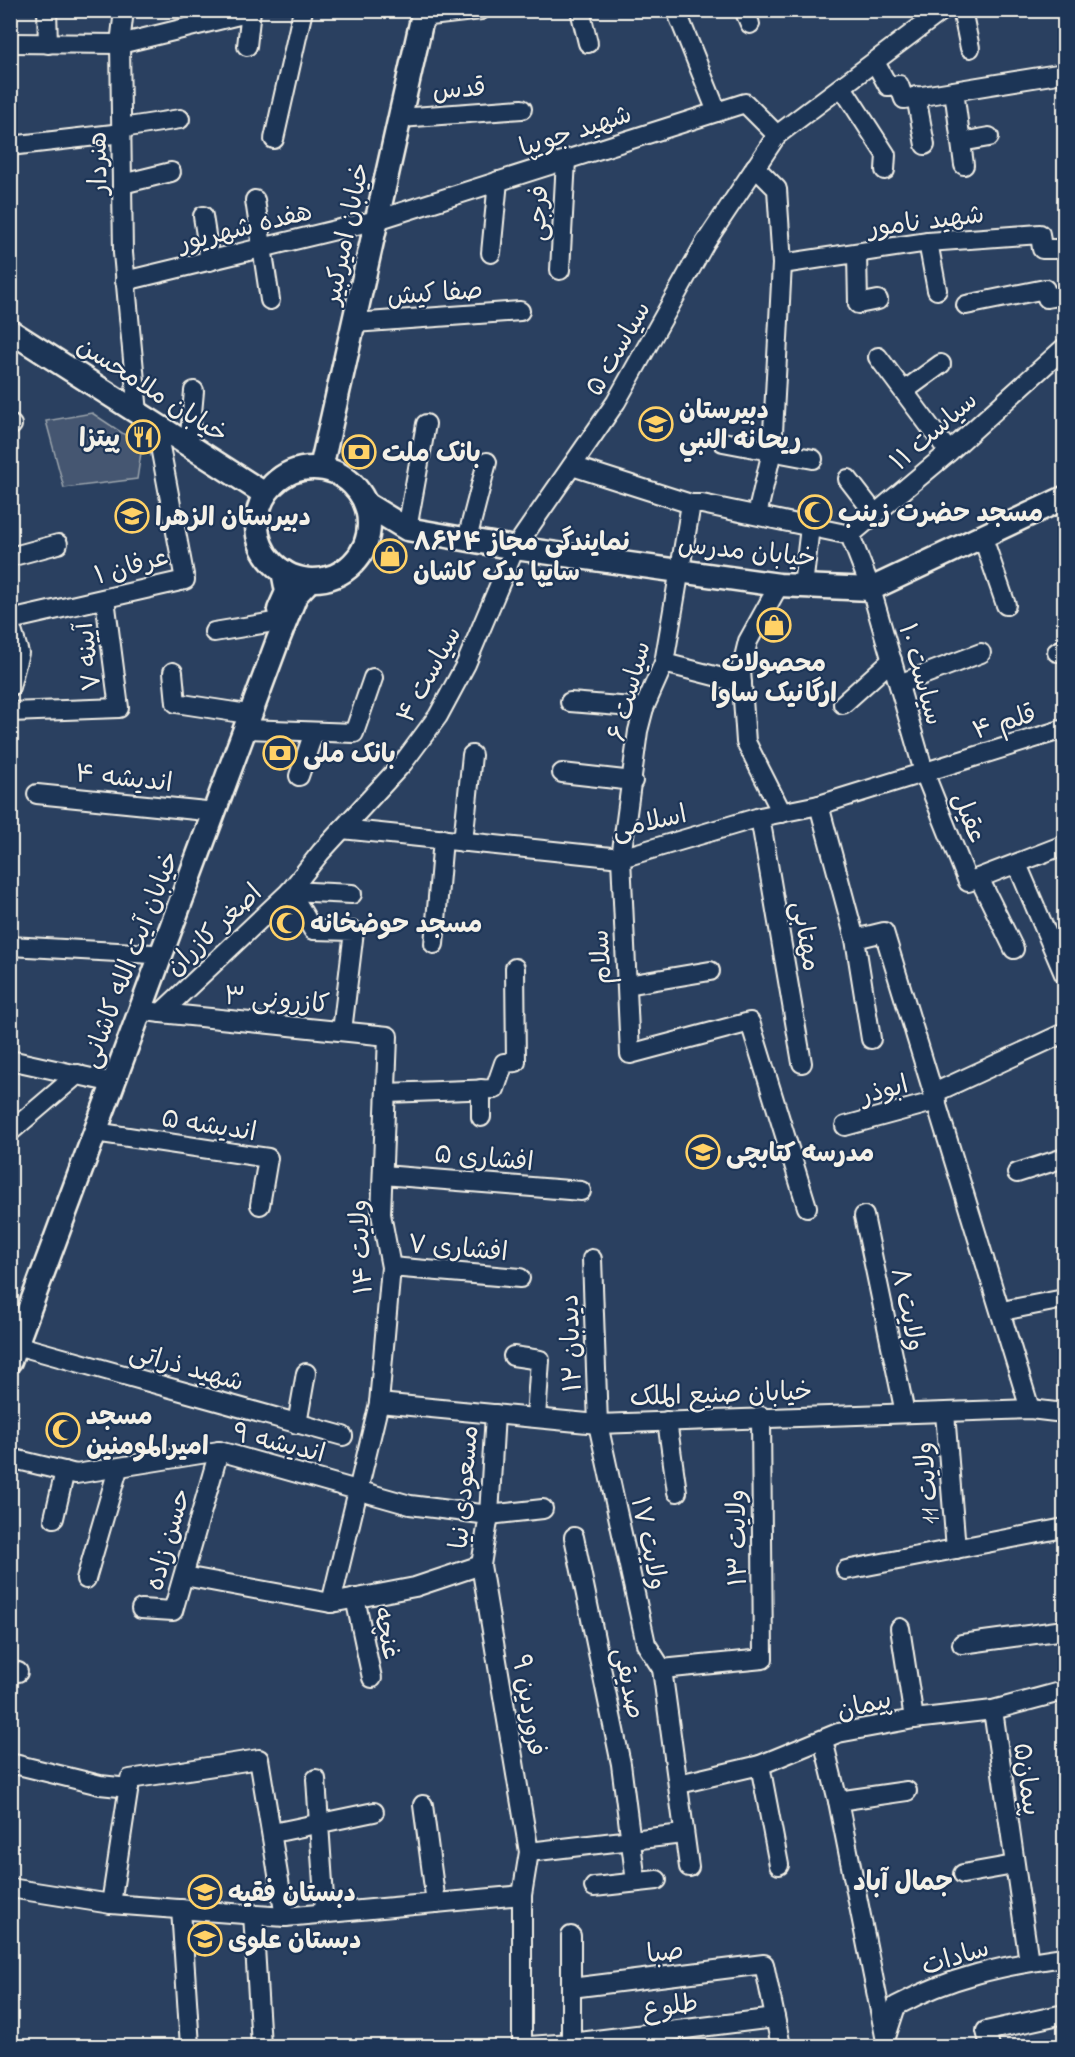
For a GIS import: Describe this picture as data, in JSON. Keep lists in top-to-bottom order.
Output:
{
  "streets": {
    "main road": [
      "خیابان امیرکبیر",
      "خیابان ملامحسن",
      "خیابان مدرس",
      "خیابان آیت الله کاشانی"
    ],
    "street": [
      "قدس",
      "شهید جویپا",
      "هنردار",
      "فرجی",
      "شهید نامور",
      "هفده شهریور",
      "صفا کیش",
      "سیاست ۵",
      "سیاست ۱۱",
      "عرفان ۱",
      "آیینه ۷",
      "سیاست ۴",
      "سیاست ۱۰",
      "سیاست ۶",
      "قلم ۴",
      "اندیشه ۴",
      "عقیل",
      "اسلامی",
      "اصغر کازران",
      "مهتابی",
      "سلام",
      "کازرونی ۳",
      "ابوذر",
      "اندیشه ۵",
      "افشاری ۵",
      "ولایت ۱۴",
      "افشاری ۷",
      "ولایت ۸",
      "دیدبان ۱۲",
      "شهید ذراتی",
      "خیابان صنیع الملک",
      "اندیشه ۹",
      "ولایت 11",
      "مسعودی نیا",
      "ولایت ۱۳",
      "حسن زاده",
      "ولایت ۱۷",
      "غنچه",
      "صدیقی",
      "پیمان",
      "فروردین ۹",
      "پیمان۵",
      "صبا",
      "سادات",
      "طلوع"
    ]
  },
  "crossings": [
    ["قدس", "خیابان امیرکبیر"],
    ["شهید جویپا", "فرجی"],
    ["شهید جویپا", "هفده شهریور"],
    ["شهید جویپا", "خیابان امیرکبیر"],
    ["شهید جویپا", "سیاست ۵"],
    ["هنردار", "هفده شهریور"],
    ["هنردار", "خیابان ملامحسن"],
    ["هنردار", "عرفان ۱"],
    ["هفده شهریور", "خیابان امیرکبیر"],
    ["خیابان امیرکبیر", "صفا کیش"],
    ["خیابان امیرکبیر", "خیابان ملامحسن"],
    ["خیابان امیرکبیر", "خیابان آیت الله کاشانی"],
    ["سیاست ۵", "خیابان مدرس"],
    ["سیاست ۵", "سیاست ۴"],
    ["خیابان ملامحسن", "عرفان ۱"],
    ["خیابان ملامحسن", "خیابان آیت الله کاشانی"],
    ["خیابان مدرس", "سیاست ۴"],
    ["خیابان مدرس", "سیاست ۱۰"],
    ["خیابان مدرس", "سیاست ۶"],
    ["عرفان ۱", "آیینه ۷"],
    ["سیاست ۴", "اسلامی"],
    ["سیاست ۴", "اصغر کازران"],
    ["سیاست ۱۰", "قلم ۴"],
    ["سیاست ۱۰", "عقیل"],
    ["سیاست ۱۰", "اسلامی"],
    ["سیاست ۶", "اسلامی"],
    ["سیاست ۶", "سلام"],
    ["قلم ۴", "عقیل"],
    ["قلم ۴", "اسلامی"],
    ["اندیشه ۴", "خیابان آیت الله کاشانی"],
    ["عقیل", "اسلامی"],
    ["اسلامی", "مهتابی"],
    ["اسلامی", "سلام"],
    ["اصغر کازران", "خیابان آیت الله کاشانی"],
    ["اصغر کازران", "کازرونی ۳"],
    ["خیابان آیت الله کاشانی", "کازرونی ۳"],
    ["خیابان آیت الله کاشانی", "اندیشه ۵"],
    ["خیابان آیت الله کاشانی", "شهید ذراتی"],
    ["کازرونی ۳", "ولایت ۱۴"],
    ["افشاری ۵", "ولایت ۱۴"],
    ["ولایت ۱۴", "افشاری ۷"],
    ["ولایت ۱۴", "خیابان صنیع الملک"],
    ["ولایت ۱۴", "اندیشه ۹"],
    ["ولایت ۸", "خیابان صنیع الملک"],
    ["دیدبان ۱۲", "خیابان صنیع الملک"],
    ["دیدبان ۱۲", "ولایت ۱۷"],
    ["خیابان صنیع الملک", "ولایت 11"],
    ["خیابان صنیع الملک", "مسعودی نیا"],
    ["خیابان صنیع الملک", "ولایت ۱۳"],
    ["خیابان صنیع الملک", "ولایت ۱۷"],
    ["اندیشه ۹", "مسعودی نیا"],
    ["اندیشه ۹", "حسن زاده"],
    ["مسعودی نیا", "فروردین ۹"],
    ["ولایت ۱۳", "ولایت ۱۷"],
    ["پیمان", "پیمان۵"],
    ["پیمان۵", "سادات"],
    ["صبا", "طلوع"]
  ],
  "districts": ["جمال آباد"],
  "places": {
    "school or university": [
      "دبيرستان ريحانه النبي",
      "دبیرستان الزهرا",
      "مدرسه کتابچی",
      "دبستان فقیه",
      "دبستان علوی"
    ],
    "restaurant": ["پیتزا"],
    "bank": ["بانک ملت", "بانک ملی"],
    "mosque": ["مسجد حضرت زینب", "مسجد حوضخانه", "مسجد امیرالمومنین"],
    "shop": ["نمایندگی مجاز ۸۶۲۴ سایپا یدک کاشان", "محصولات ارگانیک ساوا"]
  }
}
